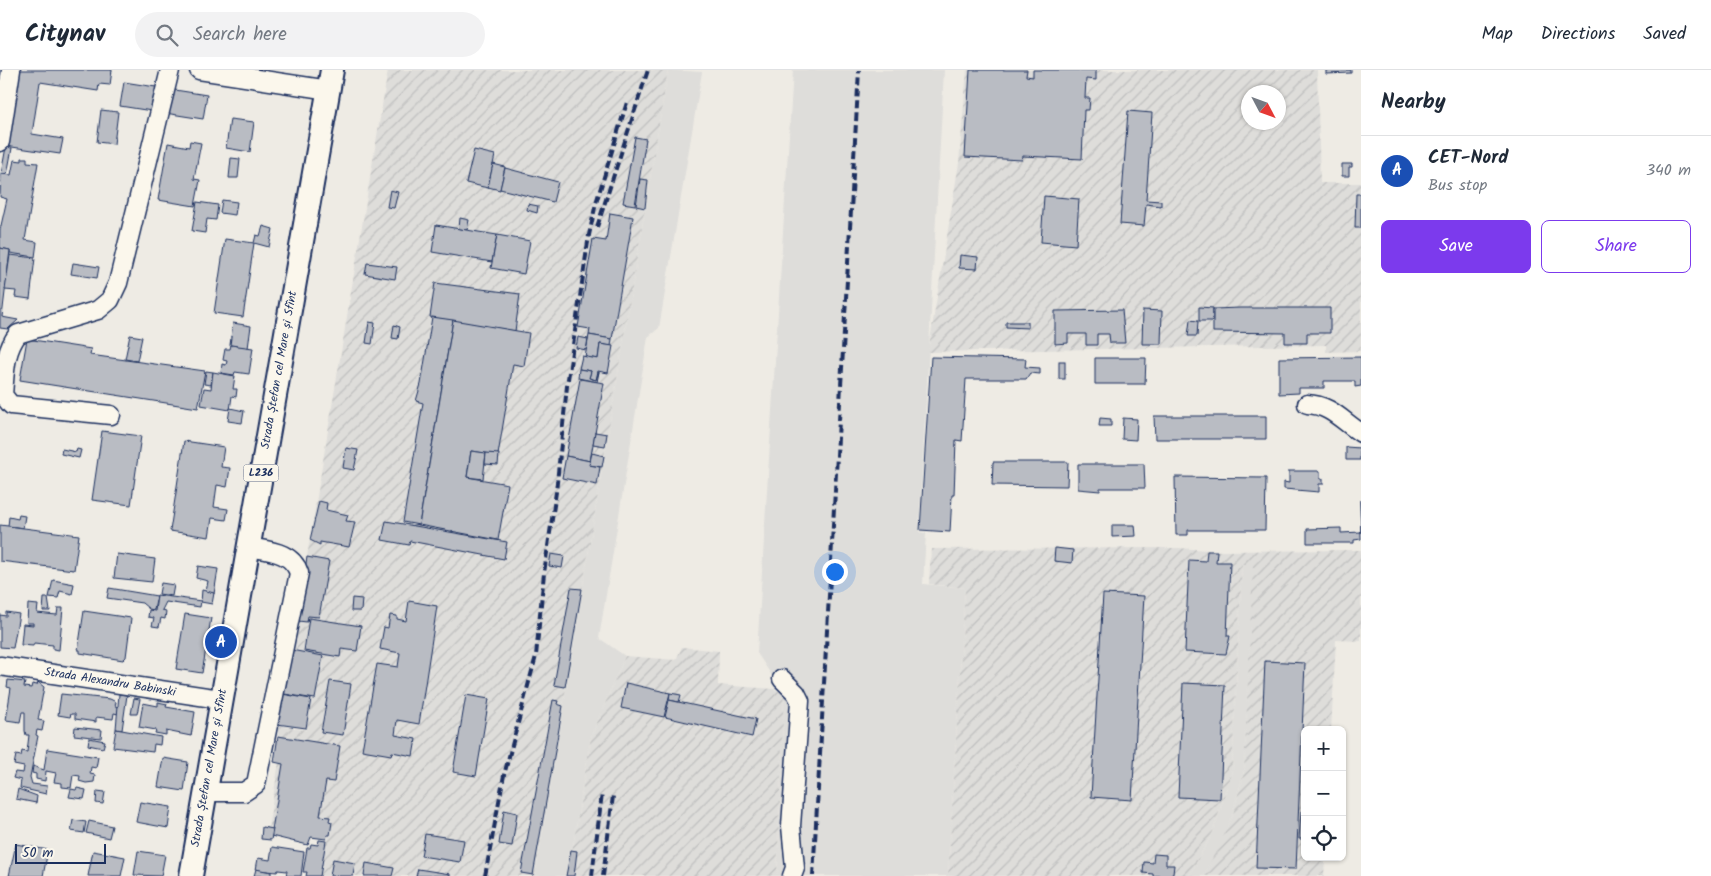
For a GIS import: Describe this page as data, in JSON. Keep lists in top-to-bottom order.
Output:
{
  "streets": {
    "main road": ["Strada Ștefan cel Mare și Sfînt", "L236"],
    "street": ["Strada Alexandru Babinski"]
  },
  "crossings": [
    ["Strada Ștefan cel Mare și Sfînt", "Strada Alexandru Babinski"]
  ],
  "scale_bar": "50 m",
  "north": "bottom right",
  "page": {
    "header": "Citynav",
    "search": "Search here",
    "nav": ["Map", "Directions", "Saved"],
    "heading": "Nearby",
    "list": [
      {
        "mark": "A",
        "name": "CET-Nord",
        "note": "Bus stop",
        "value": "340 m"
      }
    ],
    "buttons": ["Save", "Share"],
    "pins": "A",
    "map_buttons": ["+", "−"],
    "scale": "50 m"
  }
}
